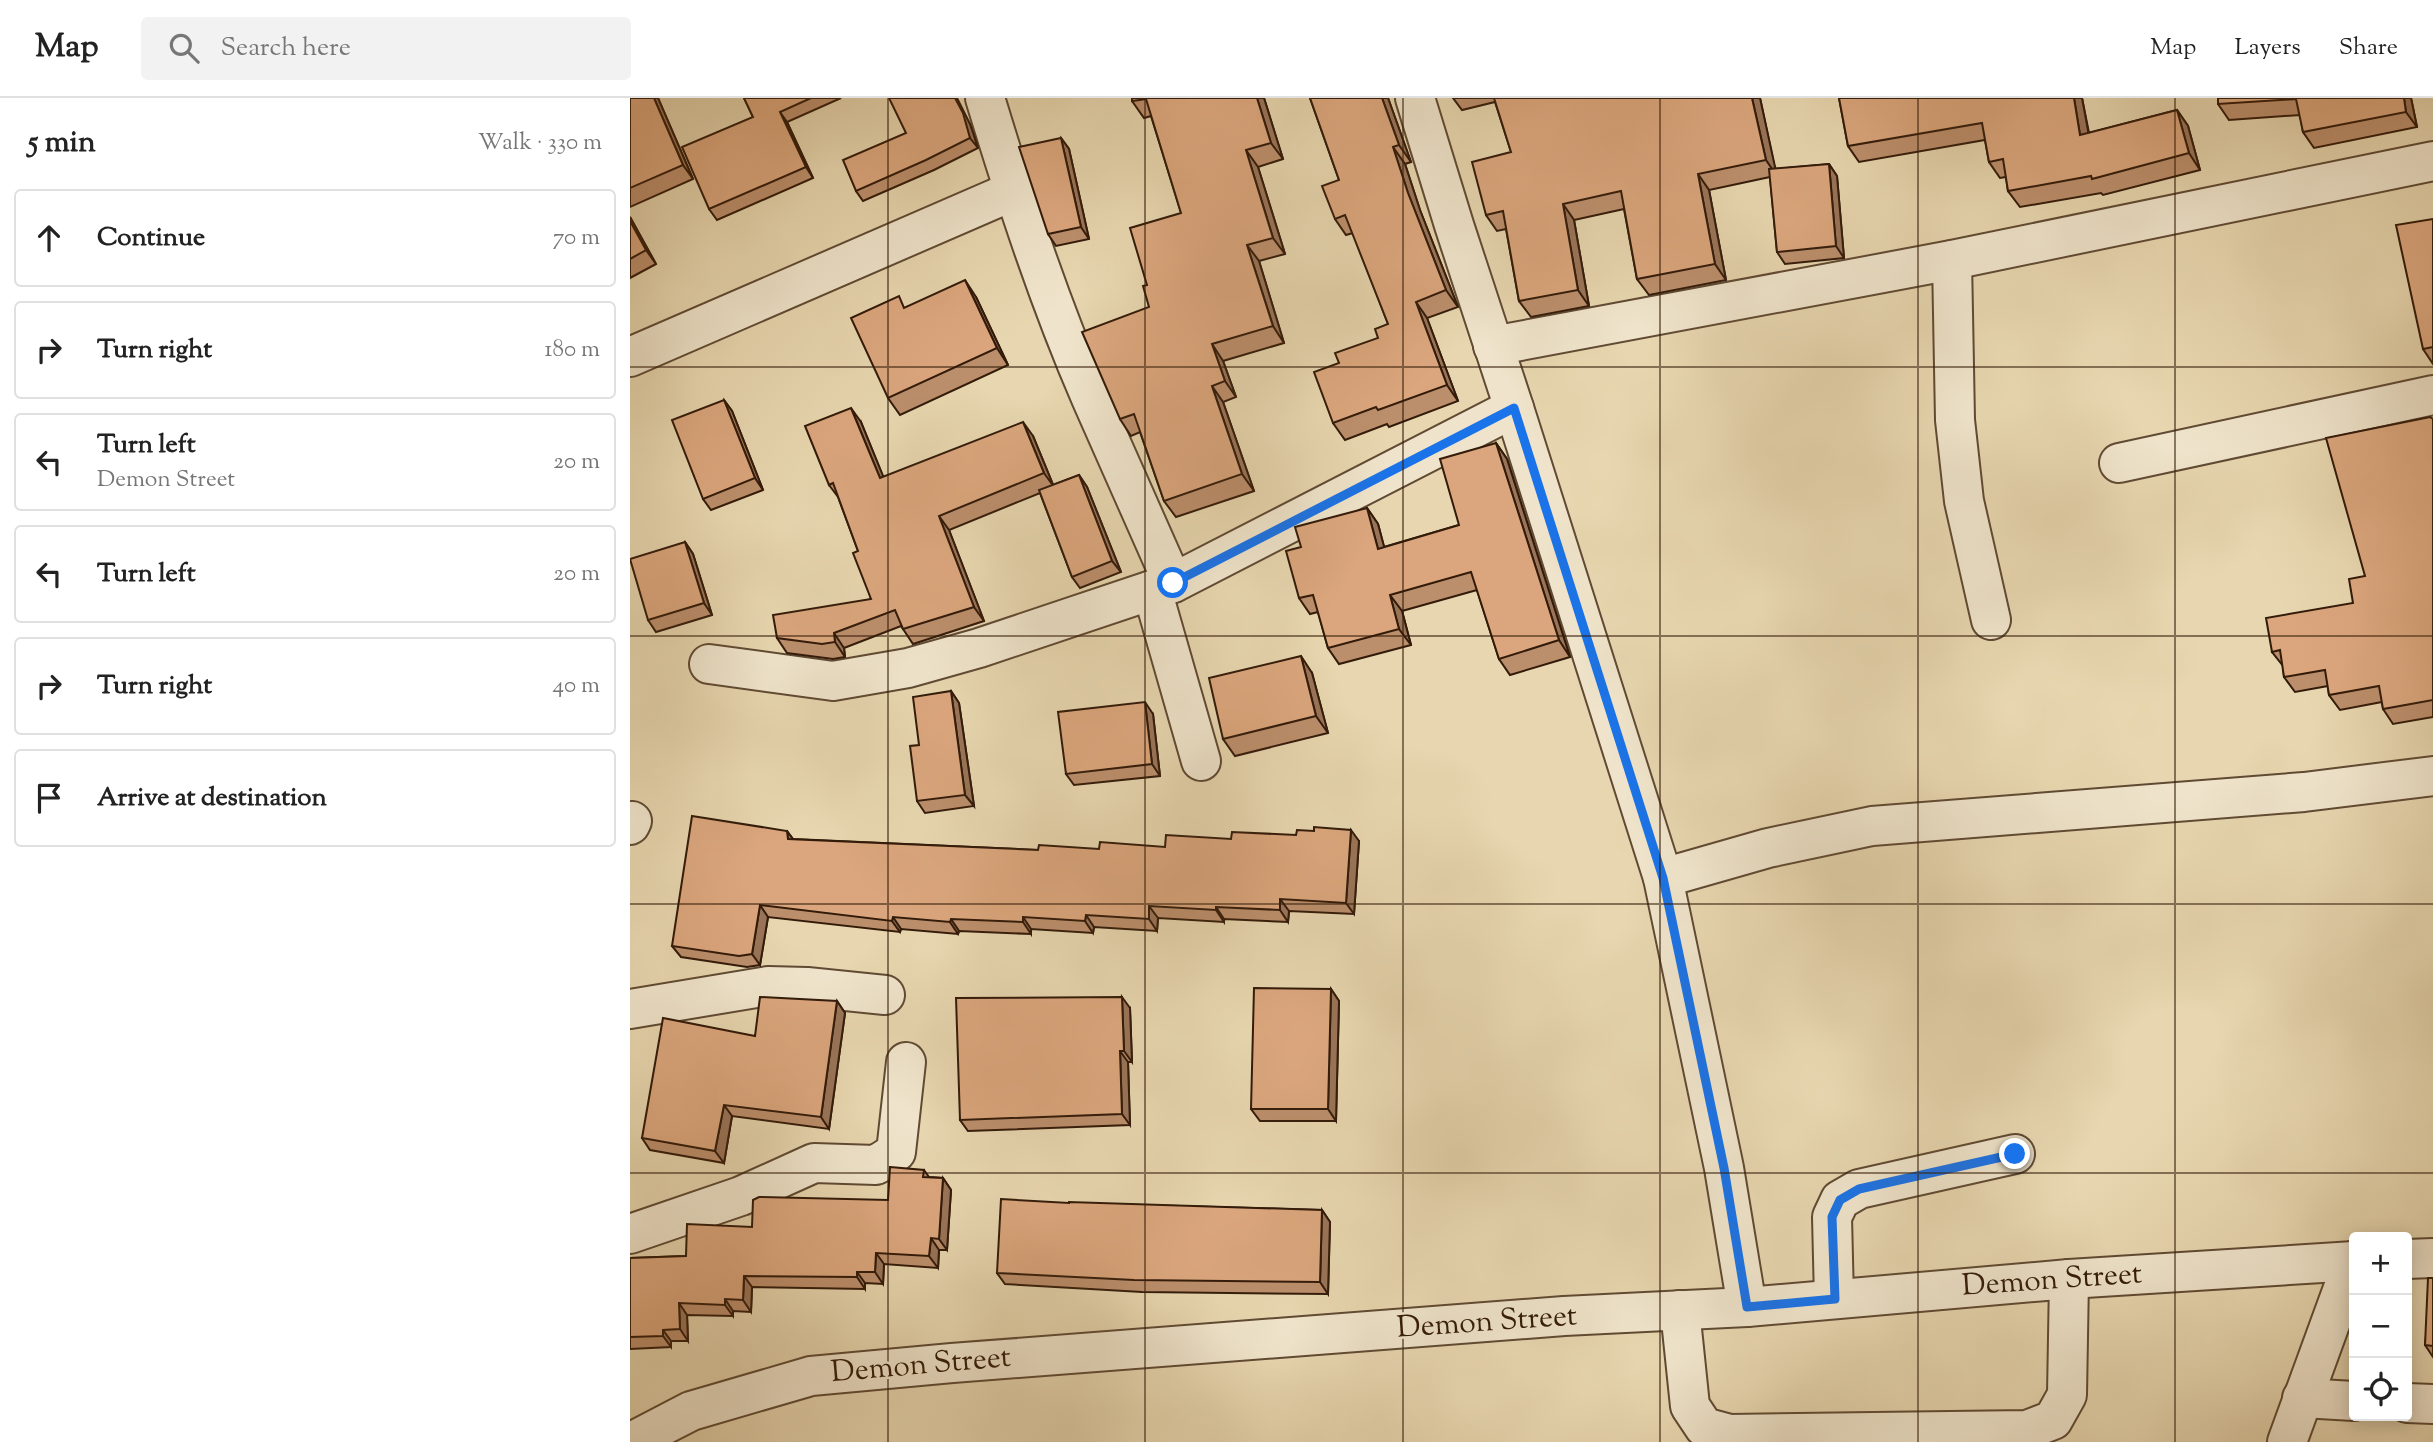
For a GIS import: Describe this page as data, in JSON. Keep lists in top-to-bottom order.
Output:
{
  "streets": {
    "street": ["Demon Street"]
  },
  "page": {
    "header": "Map",
    "search": "Search here",
    "nav": ["Map", "Layers", "Share"],
    "heading": ["5 min", "Walk · 330 m"],
    "list": [
      ["Continue", "70 m"],
      ["Turn right", "180 m"],
      ["Turn left", "Demon Street", "20 m"],
      ["Turn left", "20 m"],
      ["Turn right", "40 m"],
      "Arrive at destination"
    ],
    "map_buttons": ["+", "−"]
  }
}
